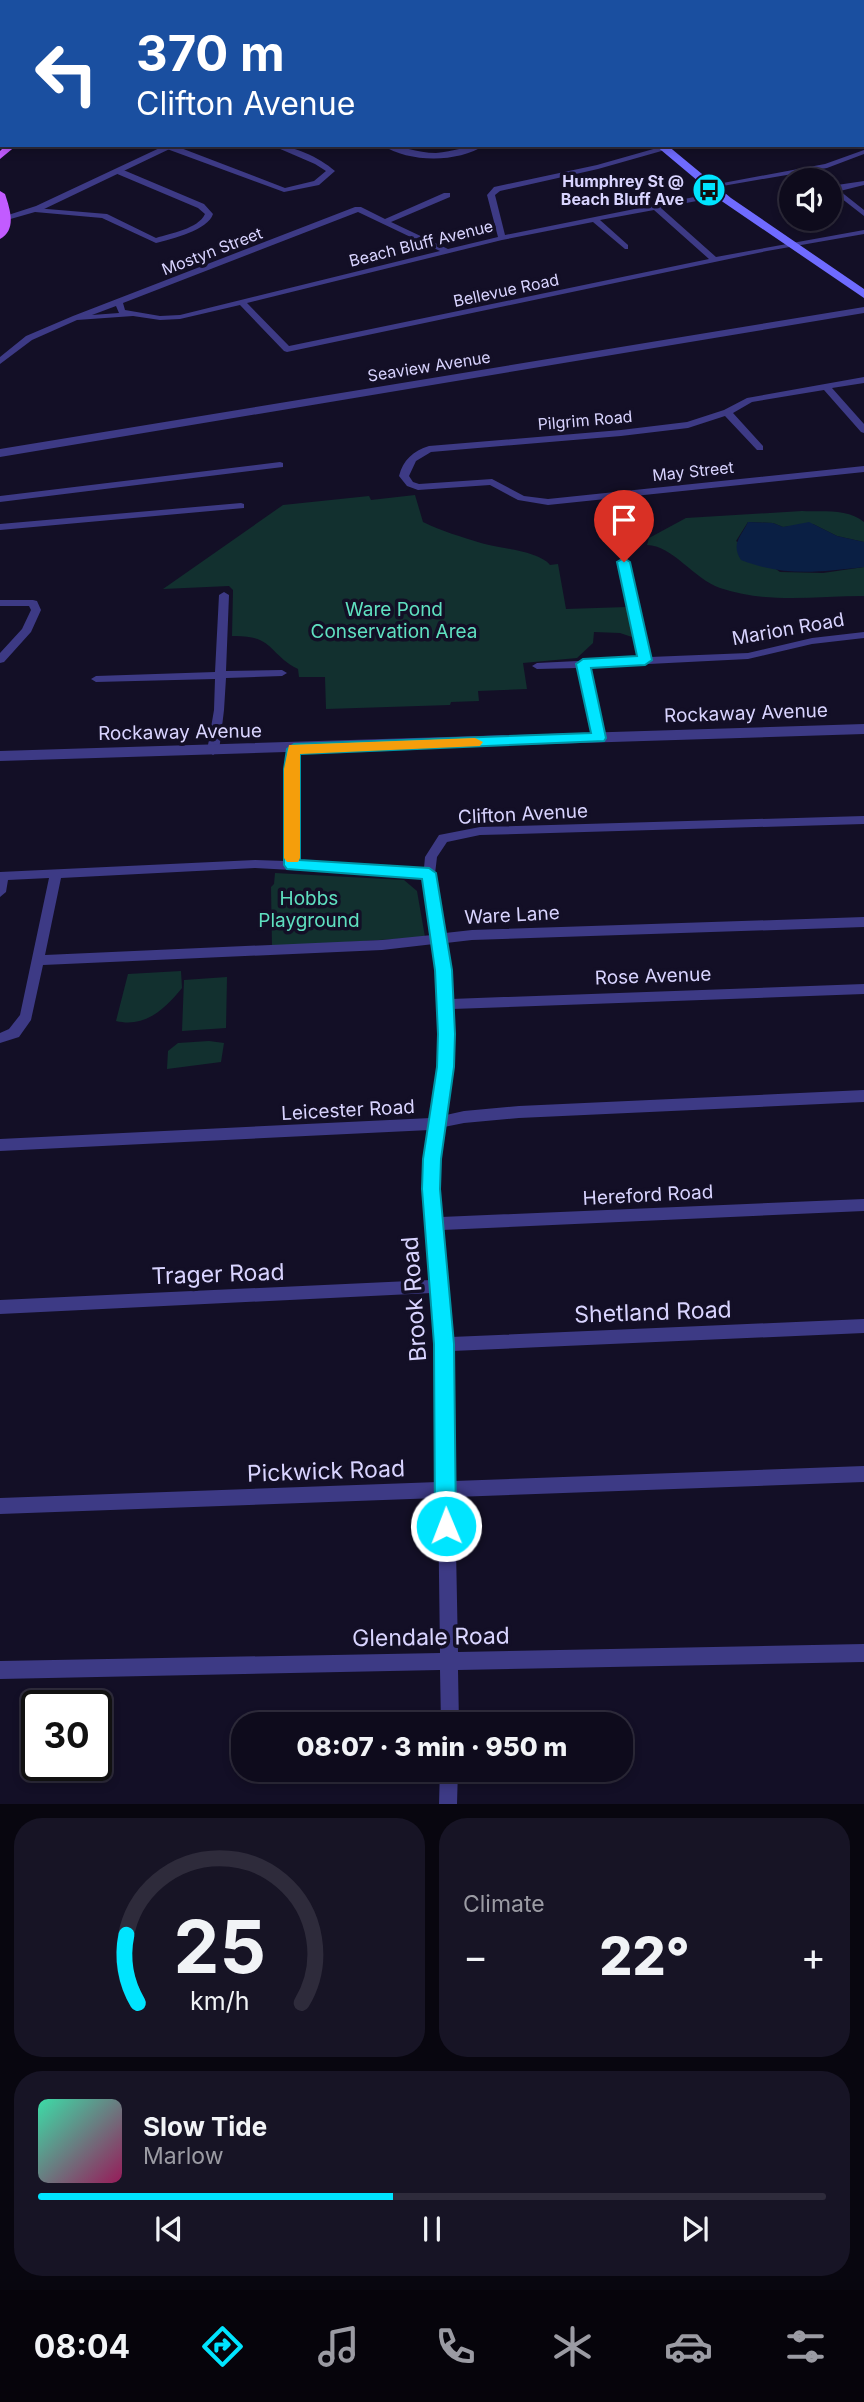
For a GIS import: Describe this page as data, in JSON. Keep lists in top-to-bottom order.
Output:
{
  "streets": {
    "street": [
      "Beach Bluff Avenue",
      "Mostyn Street",
      "Bellevue Road",
      "Seaview Avenue",
      "Pilgrim Road",
      "May Street",
      "Marion Road",
      "Rockaway Avenue",
      "Clifton Avenue",
      "Ware Lane",
      "Rose Avenue",
      "Leicester Road",
      "Hereford Road",
      "Trager Road",
      "Brook Road",
      "Shetland Road",
      "Pickwick Road",
      "Glendale Road"
    ]
  },
  "crossings": [
    ["Beach Bluff Avenue", "Mostyn Street"],
    ["Beach Bluff Avenue", "Bellevue Road"],
    ["Pilgrim Road", "May Street"],
    ["Clifton Avenue", "Brook Road"],
    ["Ware Lane", "Brook Road"],
    ["Rose Avenue", "Brook Road"],
    ["Leicester Road", "Brook Road"],
    ["Hereford Road", "Brook Road"],
    ["Trager Road", "Brook Road"],
    ["Brook Road", "Shetland Road"],
    ["Brook Road", "Pickwick Road"],
    ["Brook Road", "Glendale Road"]
  ],
  "parks": ["Ware Pond Conservation Area", "Hobbs Playground"],
  "places": {
    "bus stop": ["Humphrey St @ Beach Bluff Ave"]
  },
  "page": {
    "turn": ["370 m", "Clifton Avenue"],
    "limit": "30",
    "trip": "08:07 · 3 min · 950 m",
    "tile": "Climate",
    "heat": ["−", "22°", "+"],
    "song": ["Slow Tide", "Marlow"],
    "tabs": "08:04",
    "gauge": ["25", "km/h"]
  }
}
